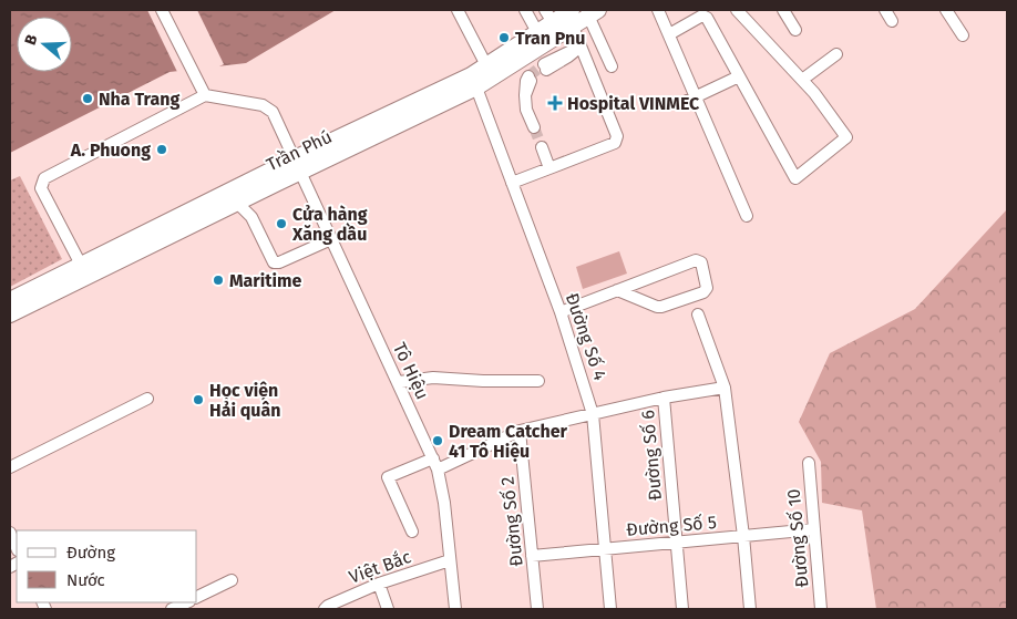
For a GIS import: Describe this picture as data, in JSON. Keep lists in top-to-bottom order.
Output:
{
  "streets": {
    "main road": ["Trần Phú"],
    "street": [
      "Đường Số 4",
      "Tô Hiệu",
      "Đường Số 6",
      "Đường Số 2",
      "Đường Số 5",
      "Đường Số 10",
      "Việt Bắc"
    ]
  },
  "crossings": [
    ["Trần Phú", "Đường Số 4"],
    ["Trần Phú", "Tô Hiệu"],
    ["Đường Số 4", "Đường Số 5"],
    ["Tô Hiệu", "Việt Bắc"],
    ["Đường Số 6", "Đường Số 5"],
    ["Đường Số 2", "Đường Số 5"],
    ["Đường Số 5", "Đường Số 10"]
  ],
  "places": {
    "other": [
      "Tran Pnu",
      "Nha Trang",
      "A. Phuong",
      "Cửa hàng Xăng dầu",
      "Maritime",
      "Học viện Hải quân",
      "Dream Catcher 41 Tô Hiệu"
    ],
    "health": ["Hospital VINMEC"]
  },
  "legend": ["Đường", "Nước"],
  "north": "left"
}
